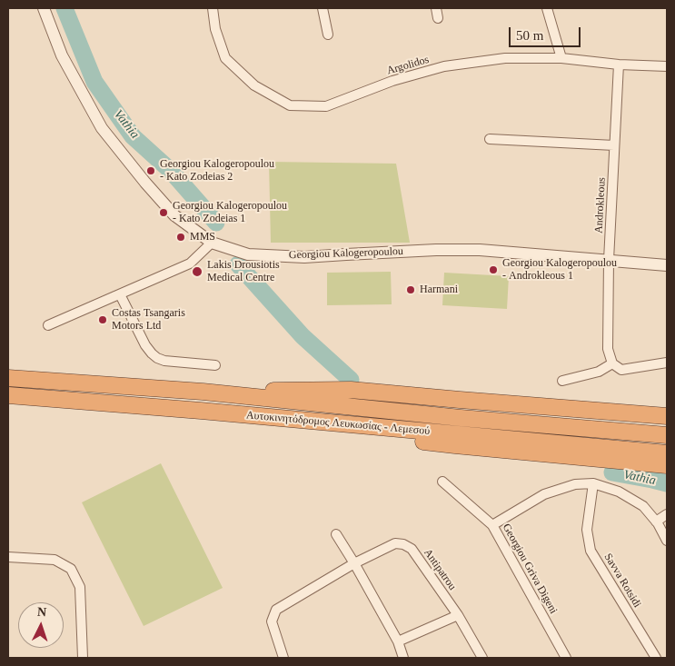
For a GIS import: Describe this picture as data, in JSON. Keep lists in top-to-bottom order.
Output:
{
  "streets": {
    "highway": ["Αυτοκινητόδρομος Λευκωσίας - Λεμεσού"],
    "street": [
      "Argolidos",
      "Androkleous",
      "Georgiou Kalogeropoulou",
      "Georgiou Griva Digeni",
      "Antipatrou",
      "Savva Rotsidi"
    ]
  },
  "crossings": [
    ["Argolidos", "Androkleous"],
    ["Androkleous", "Georgiou Kalogeropoulou"]
  ],
  "water": ["Vathia"],
  "places": [
    "Georgiou Kalogeropoulou - Kato Zodeias 2",
    "Georgiou Kalogeropoulou - Kato Zodeias 1",
    "MMS",
    "Georgiou Kalogeropoulou - Androkleous 1",
    "Lakis Drousiotis Medical Centre",
    "Harmani",
    "Costas Tsangaris Motors Ltd"
  ],
  "scale_bar": "50 m",
  "north": "top"
}
